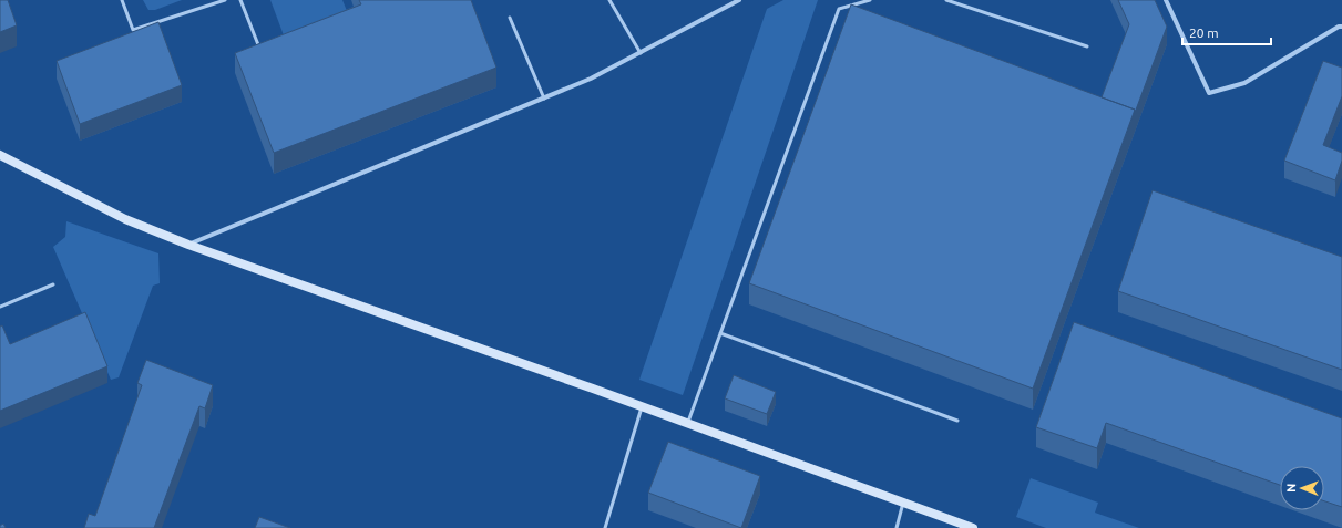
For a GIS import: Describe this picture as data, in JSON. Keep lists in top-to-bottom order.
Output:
{
  "scale_bar": "20 m",
  "north": "left"
}
